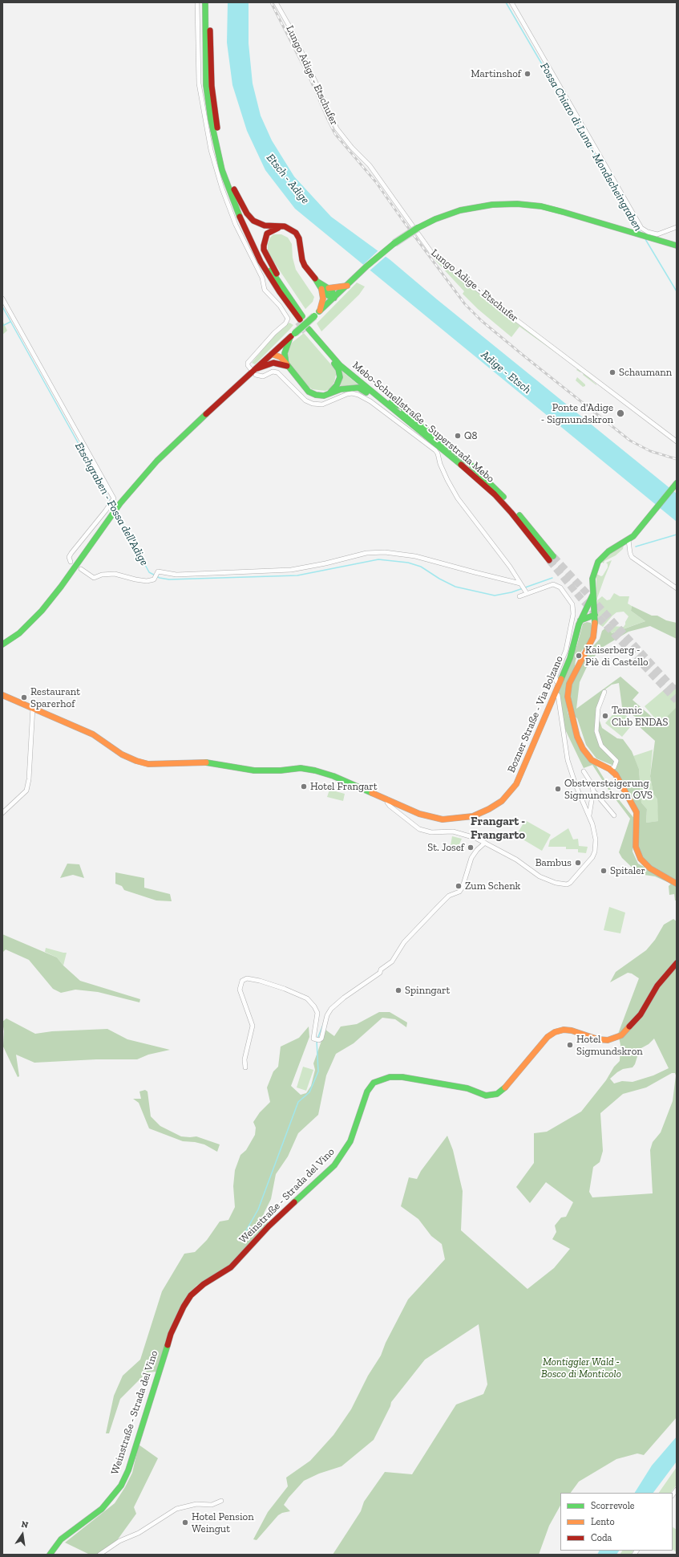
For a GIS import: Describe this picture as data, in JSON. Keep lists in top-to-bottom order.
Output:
{
  "streets": {
    "main road": ["Mebo-Schnellstraße - Superstrada Mebo", "Bozner Straße - Via Bolzano", "Weinstraße - Strada del Vino"],
    "street": ["Lungo Adige - Etschufer"]
  },
  "districts": ["Frangart - Frangarto"],
  "water": [
    "Fossa Chiaro di Luna - Mondscheingraben",
    "Etsch - Adige",
    "Adige - Etsch",
    "Etschgraben - Fossa dell'Adige"
  ],
  "parks": ["Montiggler Wald - Bosco di Monticolo"],
  "places": [
    "Martinshof",
    "Schaumann",
    "Ponte d'Adige - Sigmundskron",
    "Q8",
    "Kaiserberg - Piè di Castello",
    "Restaurant Sparerhof",
    "Tennic Club ENDAS",
    "Hotel Frangart",
    "Obstversteigerung Sigmundskron OVS",
    "St. Josef",
    "Bambus",
    "Spitaler",
    "Zum Schenk",
    "Spinngart",
    "Hotel Sigmundskron",
    "Hotel Pension Weingut"
  ],
  "legend": ["Scorrevole", "Lento", "Coda"],
  "north": "top"
}
